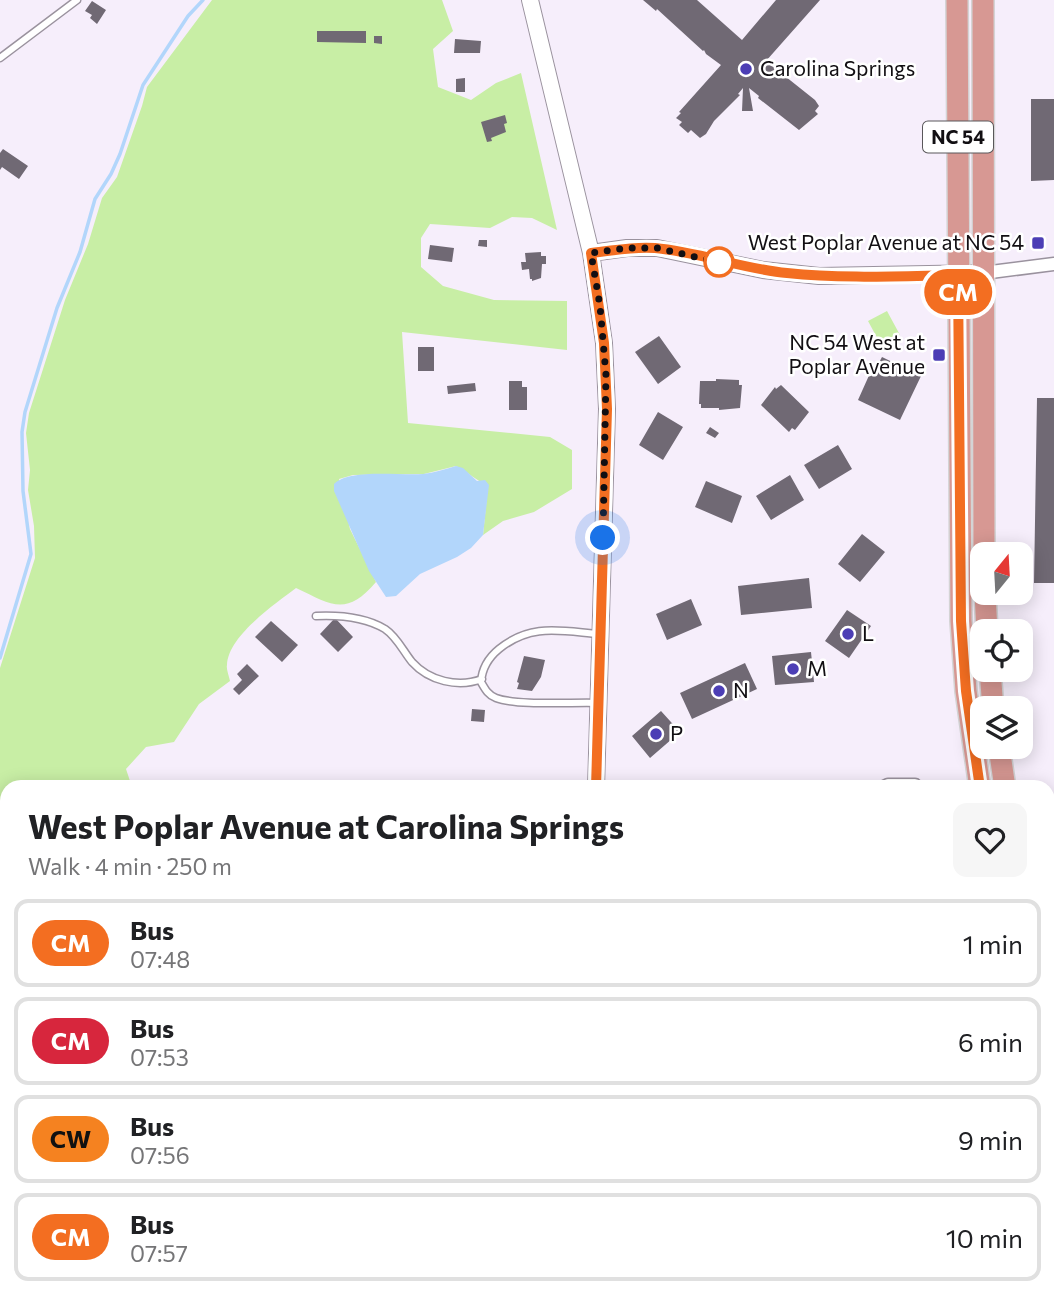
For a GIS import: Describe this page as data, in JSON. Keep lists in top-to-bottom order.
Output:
{
  "streets": {
    "highway": ["NC 54"]
  },
  "places": {
    "other": [
      "Carolina Springs",
      "L",
      "M",
      "N",
      "P"
    ],
    "transit": ["West Poplar Avenue at NC 54", "NC 54 West at Poplar Avenue"]
  },
  "lines": ["bus line CM"],
  "north": "top",
  "page": {
    "on_map": "CM",
    "heading": ["West Poplar Avenue at Carolina Springs", "Walk · 4 min · 250 m"],
    "list": [
      {
        "mark": "CM",
        "name": "Bus",
        "note": "07:48",
        "value": "1 min"
      },
      {
        "mark": "CM",
        "name": "Bus",
        "note": "07:53",
        "value": "6 min"
      },
      {
        "mark": "CW",
        "name": "Bus",
        "note": "07:56",
        "value": "9 min"
      },
      {
        "mark": "CM",
        "name": "Bus",
        "note": "07:57",
        "value": "10 min"
      }
    ]
  }
}
